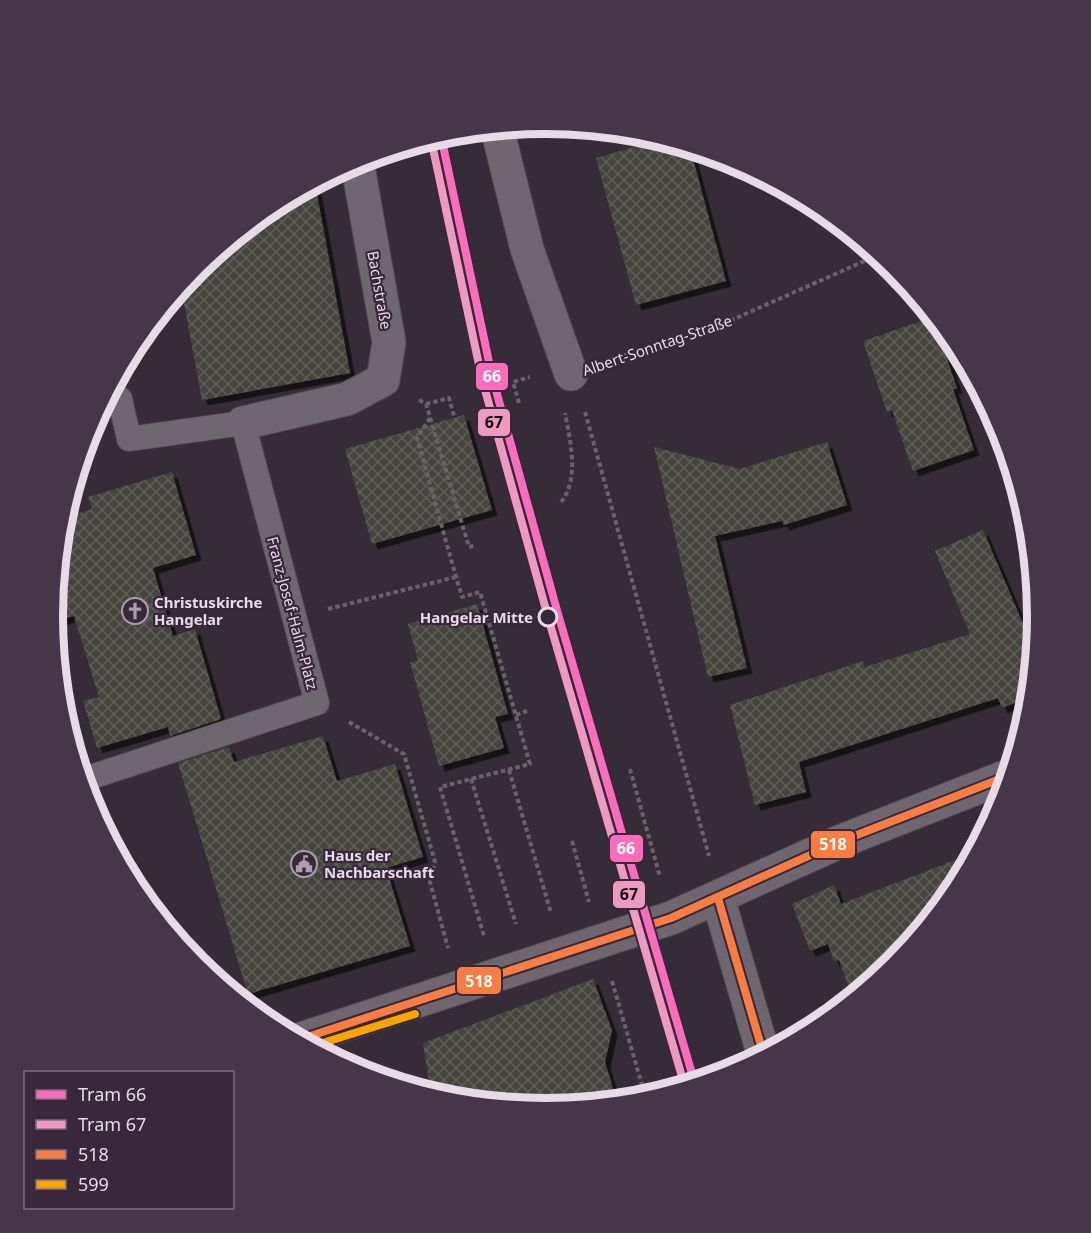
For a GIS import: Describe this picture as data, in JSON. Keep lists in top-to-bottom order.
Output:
{
  "streets": {
    "street": ["Bachstraße", "Albert-Sonntag-Straße"],
    "lane": ["Franz-Josef-Halm-Platz"]
  },
  "crossings": [
    ["Bachstraße", "Franz-Josef-Halm-Platz"]
  ],
  "places": {
    "church": ["Christuskirche Hangelar"],
    "other": ["Hangelar Mitte"],
    "public building": ["Haus der Nachbarschaft"]
  },
  "lines": [
    "tram line 66",
    "tram line 67",
    "transit line 518",
    "transit line 599"
  ],
  "legend": [
    "Tram 66",
    "Tram 67",
    "518",
    "599"
  ]
}
